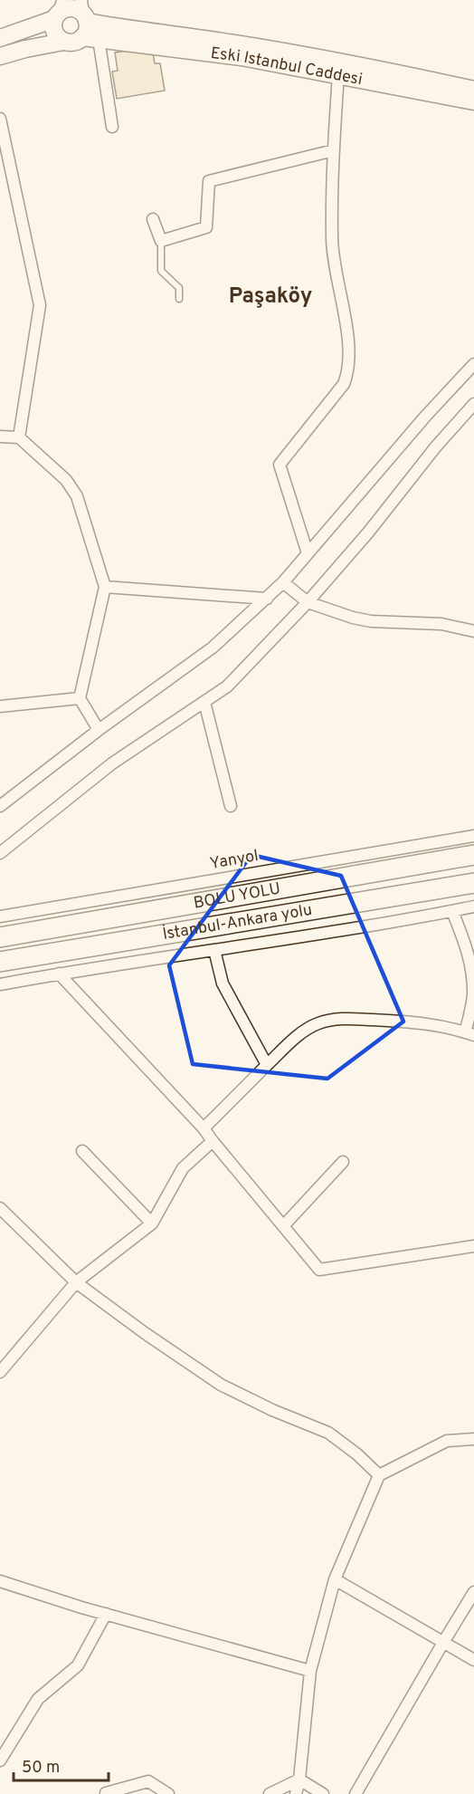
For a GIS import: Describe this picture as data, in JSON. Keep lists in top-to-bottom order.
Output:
{
  "streets": {
    "highway": ["BOLU YOLU", "İstanbul-Ankara yolu"],
    "main road": ["Eski Istanbul Caddesi"],
    "street": ["Yanyol"]
  },
  "districts": ["Paşaköy"],
  "scale_bar": "50 m"
}
